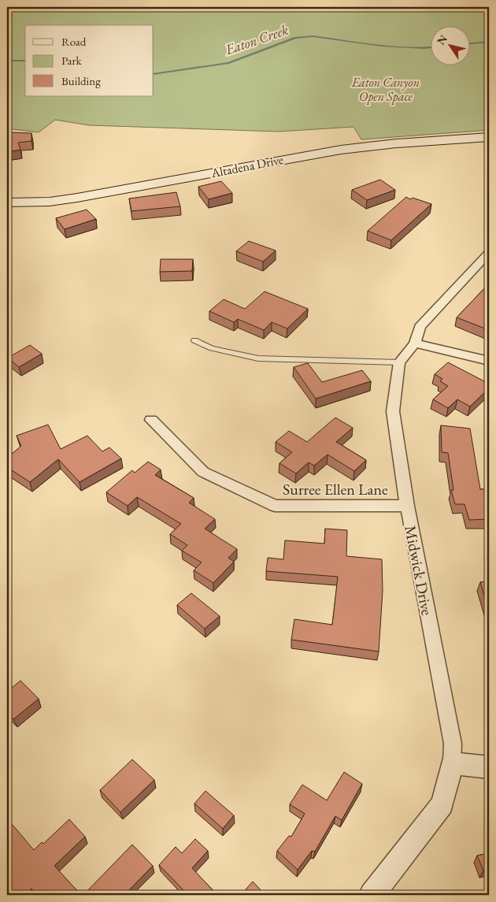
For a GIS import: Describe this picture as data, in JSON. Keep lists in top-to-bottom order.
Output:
{
  "streets": {
    "main road": ["Altadena Drive"],
    "street": ["Surree Ellen Lane", "Midwick Drive"]
  },
  "crossings": [
    ["Surree Ellen Lane", "Midwick Drive"]
  ],
  "water": ["Eaton Creek"],
  "parks": ["Eaton Canyon Open Space"],
  "legend": ["Road", "Park", "Building"],
  "north": "top left"
}
